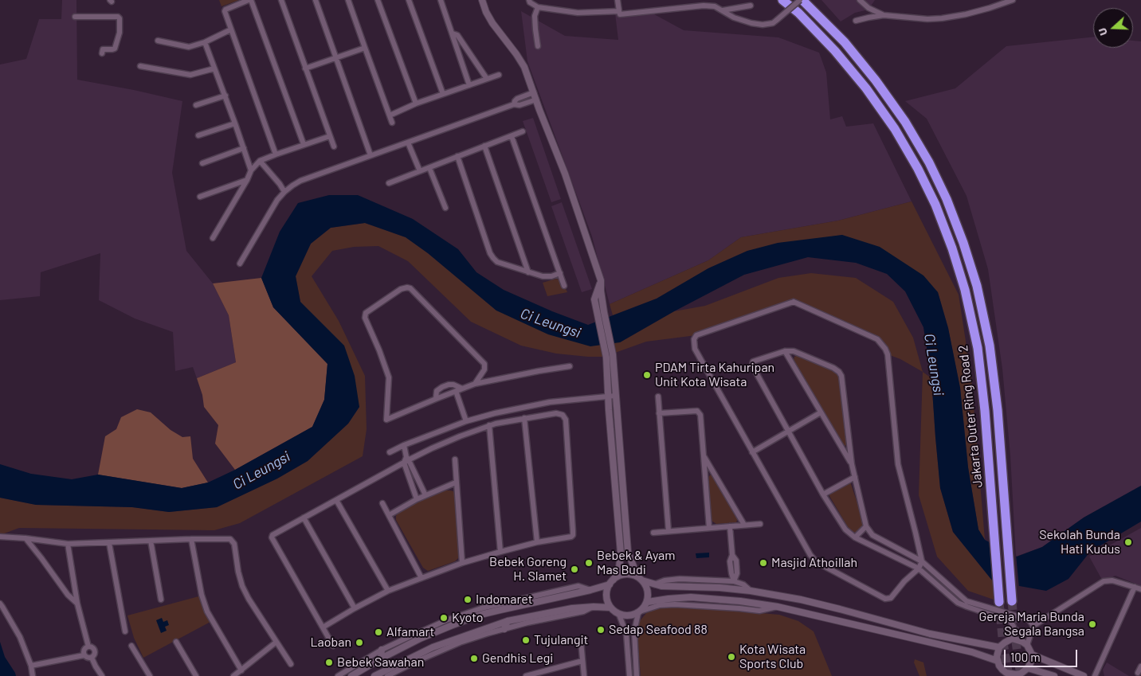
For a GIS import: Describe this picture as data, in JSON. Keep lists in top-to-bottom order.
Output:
{
  "streets": {
    "highway": ["Jakarta Outer Ring Road 2"]
  },
  "water": ["Ci Leungsi"],
  "places": [
    "PDAM Tirta Kahuripan Unit Kota Wisata",
    "Sekolah Bunda Hati Kudus",
    "Bebek & Ayam Mas Budi",
    "Masjid Athoillah",
    "Bebek Goreng H. Slamet",
    "Indomaret",
    "Kyoto",
    "Gereja Maria Bunda Segala Bangsa",
    "Sedap Seafood 88",
    "Alfamart",
    "Tujulangit",
    "Laoban",
    "Kota Wisata Sports Club",
    "Gendhis Legi",
    "Bebek Sawahan"
  ],
  "scale_bar": "100 m",
  "north": "left"
}
